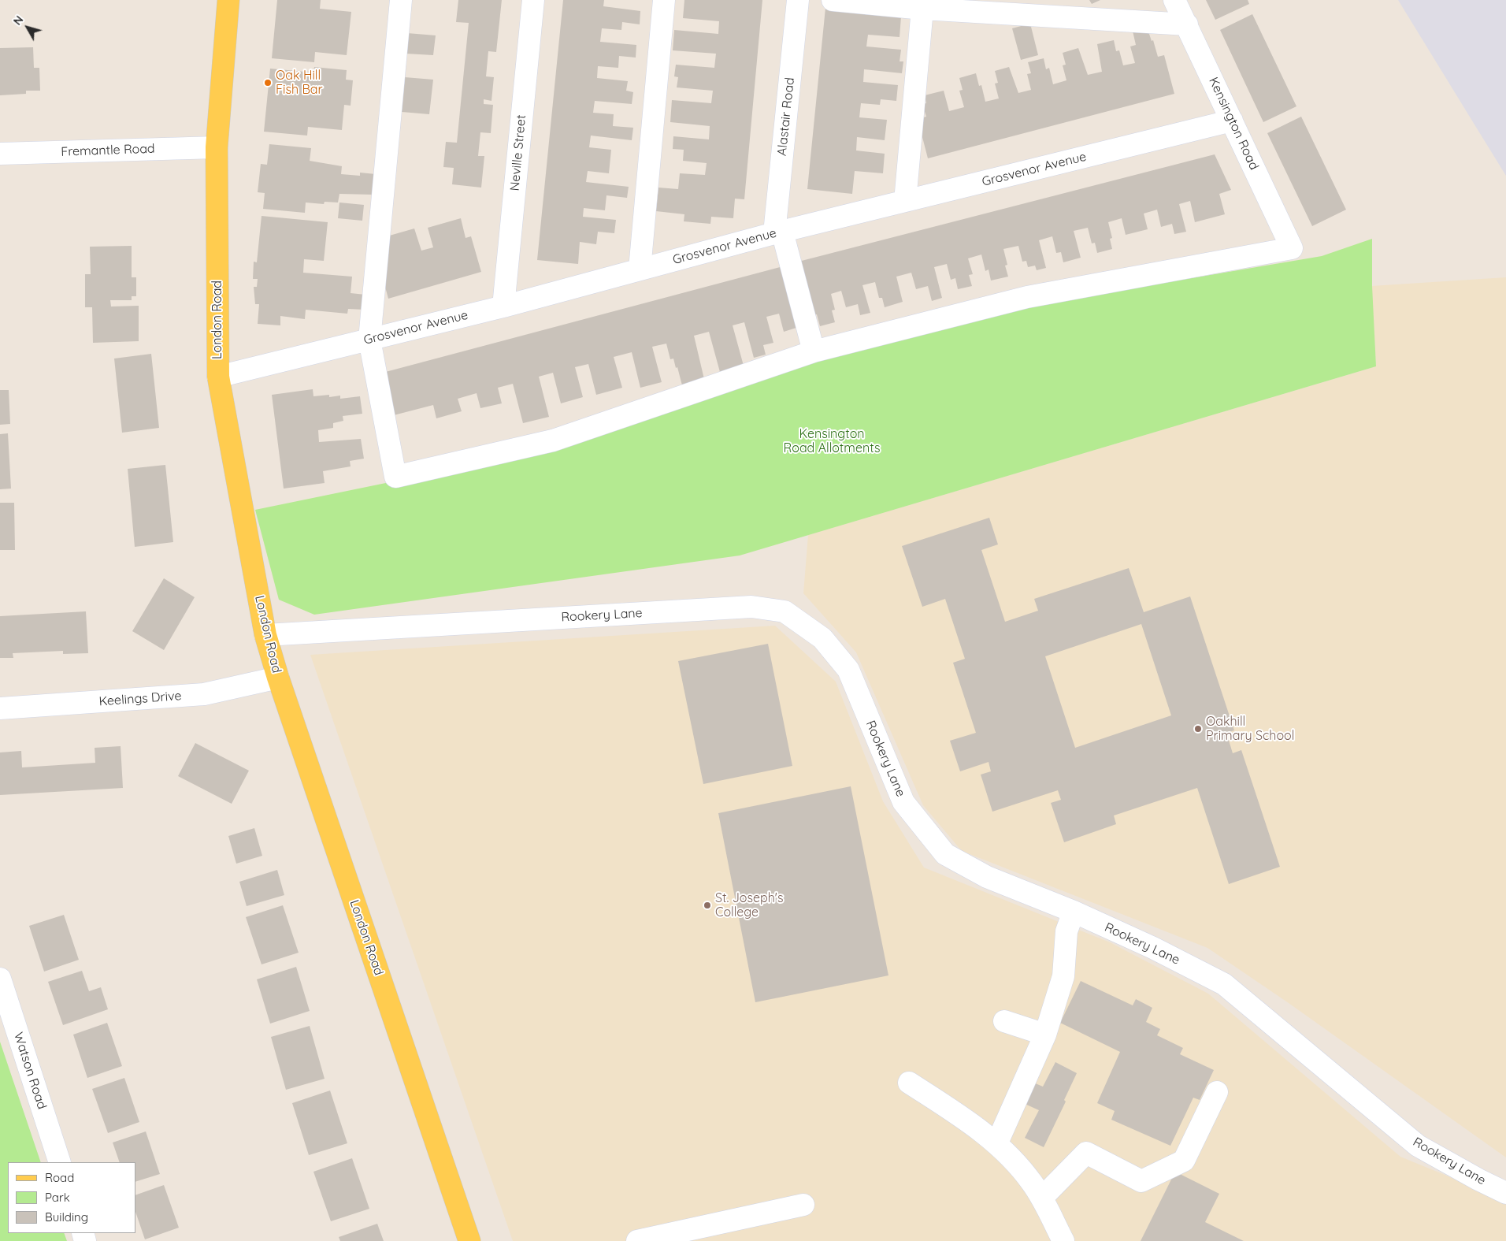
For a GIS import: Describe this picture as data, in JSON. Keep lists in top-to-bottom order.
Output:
{
  "streets": {
    "main road": ["London Road"],
    "street": [
      "Alastair Road",
      "Kensington Road",
      "Fremantle Road",
      "Neville Street",
      "Grosvenor Avenue",
      "Rookery Lane",
      "Keelings Drive",
      "Watson Road"
    ]
  },
  "crossings": [
    ["Alastair Road", "Grosvenor Avenue"],
    ["Kensington Road", "Grosvenor Avenue"],
    ["Fremantle Road", "London Road"],
    ["Neville Street", "Grosvenor Avenue"],
    ["Grosvenor Avenue", "London Road"],
    ["London Road", "Rookery Lane"],
    ["London Road", "Keelings Drive"]
  ],
  "parks": ["Kensington Road Allotments"],
  "places": ["Oak Hill Fish Bar", "Oakhill Primary School", "St. Joseph's College"],
  "legend": ["Road", "Park", "Building"],
  "north": "top left"
}
